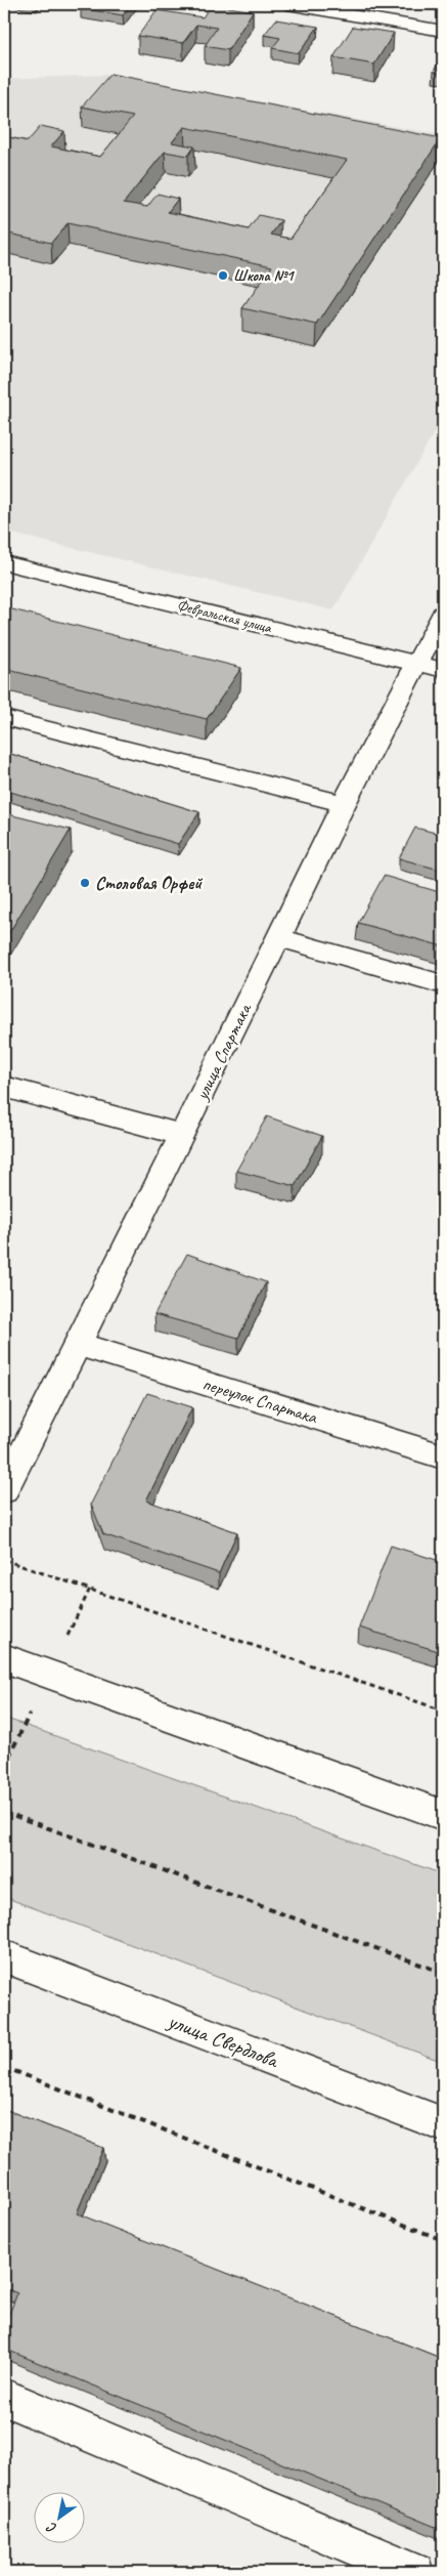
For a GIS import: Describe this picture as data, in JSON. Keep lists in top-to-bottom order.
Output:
{
  "streets": {
    "street": [
      "Февральская улица",
      "улица Спартака",
      "переулок Спартака",
      "улица Свердлова"
    ]
  },
  "crossings": [
    ["Февральская улица", "улица Спартака"],
    ["улица Спартака", "переулок Спартака"]
  ],
  "places": ["Школа №1", "Столовая Орфей"],
  "north": "bottom left"
}
